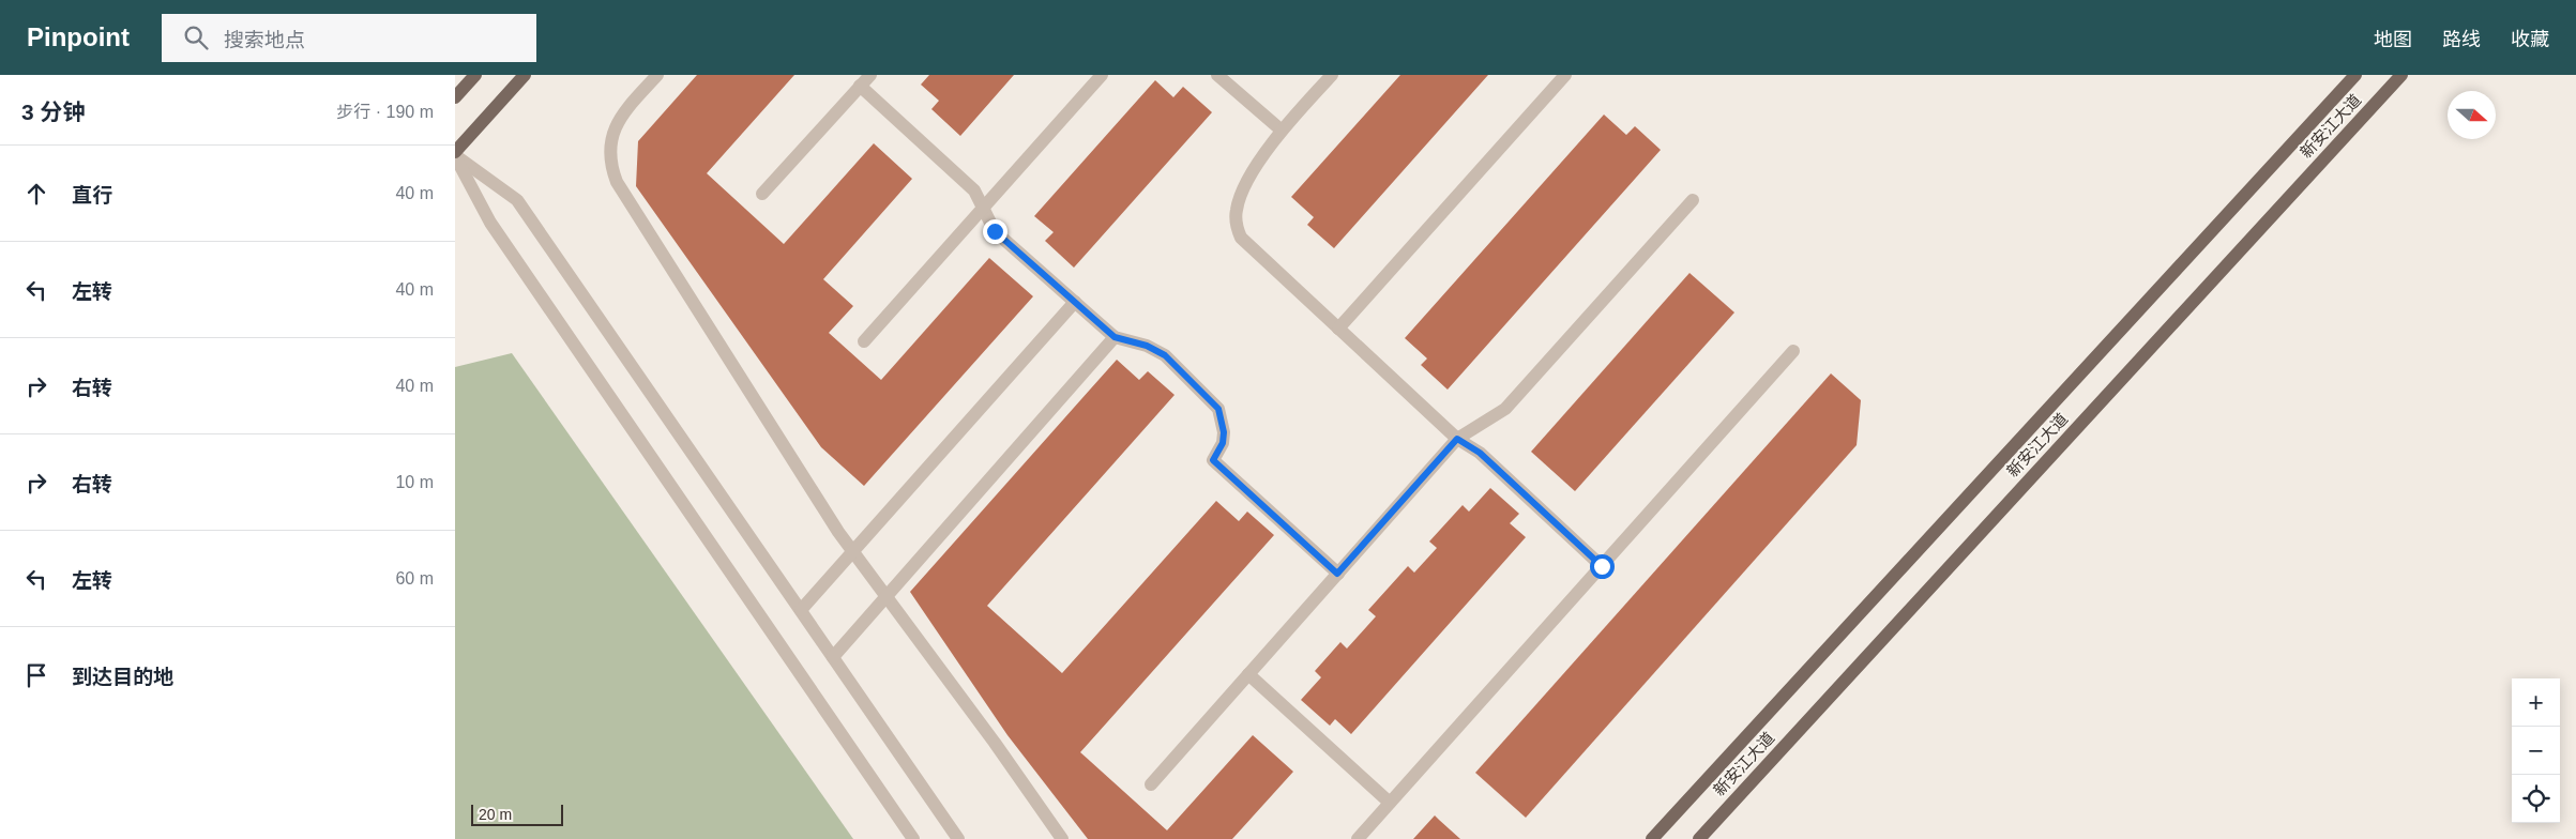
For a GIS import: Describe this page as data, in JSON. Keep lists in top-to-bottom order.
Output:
{
  "streets": {
    "main road": ["新安江大道"]
  },
  "scale_bar": "20 m",
  "north": "right",
  "page": {
    "header": "Pinpoint",
    "search": "搜索地点",
    "nav": ["地图", "路线", "收藏"],
    "heading": ["3 分钟", "步行 · 190 m"],
    "list": [
      ["直行", "40 m"],
      ["左转", "40 m"],
      ["右转", "40 m"],
      ["右转", "10 m"],
      ["左转", "60 m"],
      "到达目的地"
    ],
    "map_buttons": ["+", "−"],
    "scale": "20 m"
  }
}
